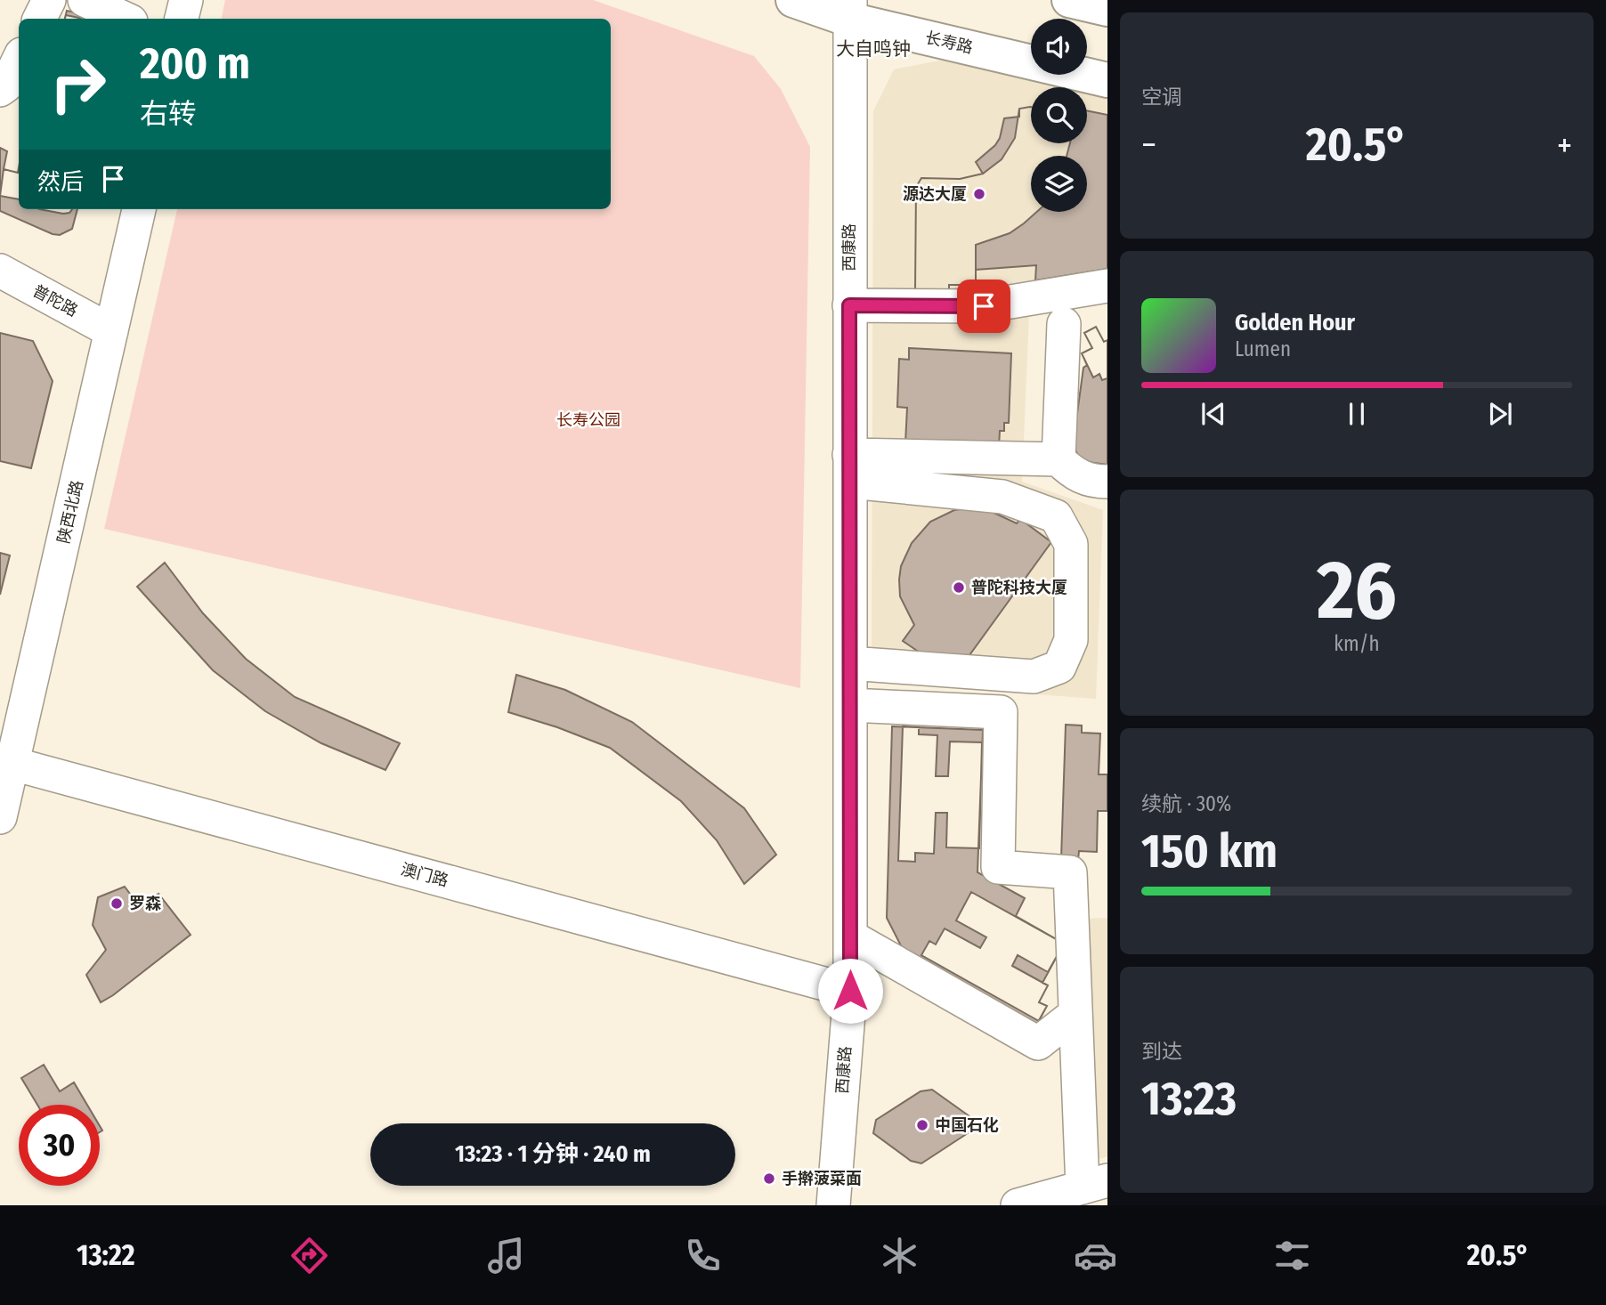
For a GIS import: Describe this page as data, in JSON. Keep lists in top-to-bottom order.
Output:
{
  "streets": {
    "main road": ["长寿路"],
    "street": [
      "西康路",
      "普陀路",
      "陕西北路",
      "澳门路"
    ]
  },
  "crossings": [
    ["长寿路", "西康路"],
    ["西康路", "澳门路"],
    ["普陀路", "陕西北路"],
    ["陕西北路", "澳门路"]
  ],
  "districts": ["大自鸣钟"],
  "parks": ["长寿公园"],
  "places": [
    "源达大厦",
    "普陀科技大厦",
    "罗森",
    "中国石化",
    "手擀菠菜面"
  ],
  "page": {
    "tile": [
      "空调",
      ["26", "km/h"],
      ["续航 · 30%", "150 km"],
      ["到达", "13:23"]
    ],
    "turn": ["200 m", "右转"],
    "heat": ["−", "20.5°", "+"],
    "then": "然后",
    "song": ["Golden Hour", "Lumen"],
    "limit": "30",
    "trip": "13:23 · 1 分钟 · 240 m",
    "tabs": ["13:22", "20.5°"]
  }
}
